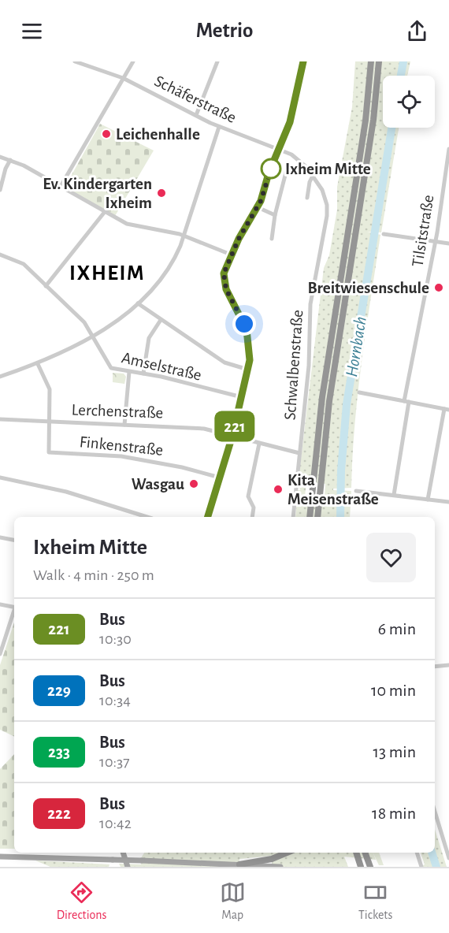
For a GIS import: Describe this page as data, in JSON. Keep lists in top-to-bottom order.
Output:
{
  "streets": {
    "street": [
      "Schäferstraße",
      "Tilsitstraße",
      "Schwalbenstraße",
      "Amselstraße",
      "Lerchenstraße",
      "Finkenstraße"
    ]
  },
  "crossings": [
    ["Schäferstraße", "Schwalbenstraße"],
    ["Schwalbenstraße", "Lerchenstraße"],
    ["Lerchenstraße", "Finkenstraße"]
  ],
  "districts": ["IXHEIM"],
  "water": ["Hornbach"],
  "places": [
    "Leichenhalle",
    "Ixheim Mitte",
    "Ev. Kindergarten Ixheim",
    "Breitwiesenschule",
    "Wasgau",
    "Kita Meisenstraße"
  ],
  "lines": ["bus line 221"],
  "page": {
    "header": "Metrio",
    "on_map": "221",
    "heading": ["Ixheim Mitte", "Walk · 4 min · 250 m"],
    "list": [
      {
        "mark": "221",
        "name": "Bus",
        "note": "10:30",
        "value": "6 min"
      },
      {
        "mark": "229",
        "name": "Bus",
        "note": "10:34",
        "value": "10 min"
      },
      {
        "mark": "233",
        "name": "Bus",
        "note": "10:37",
        "value": "13 min"
      },
      {
        "mark": "222",
        "name": "Bus",
        "note": "10:42",
        "value": "18 min"
      }
    ],
    "tabs": ["Directions", "Map", "Tickets"]
  }
}
